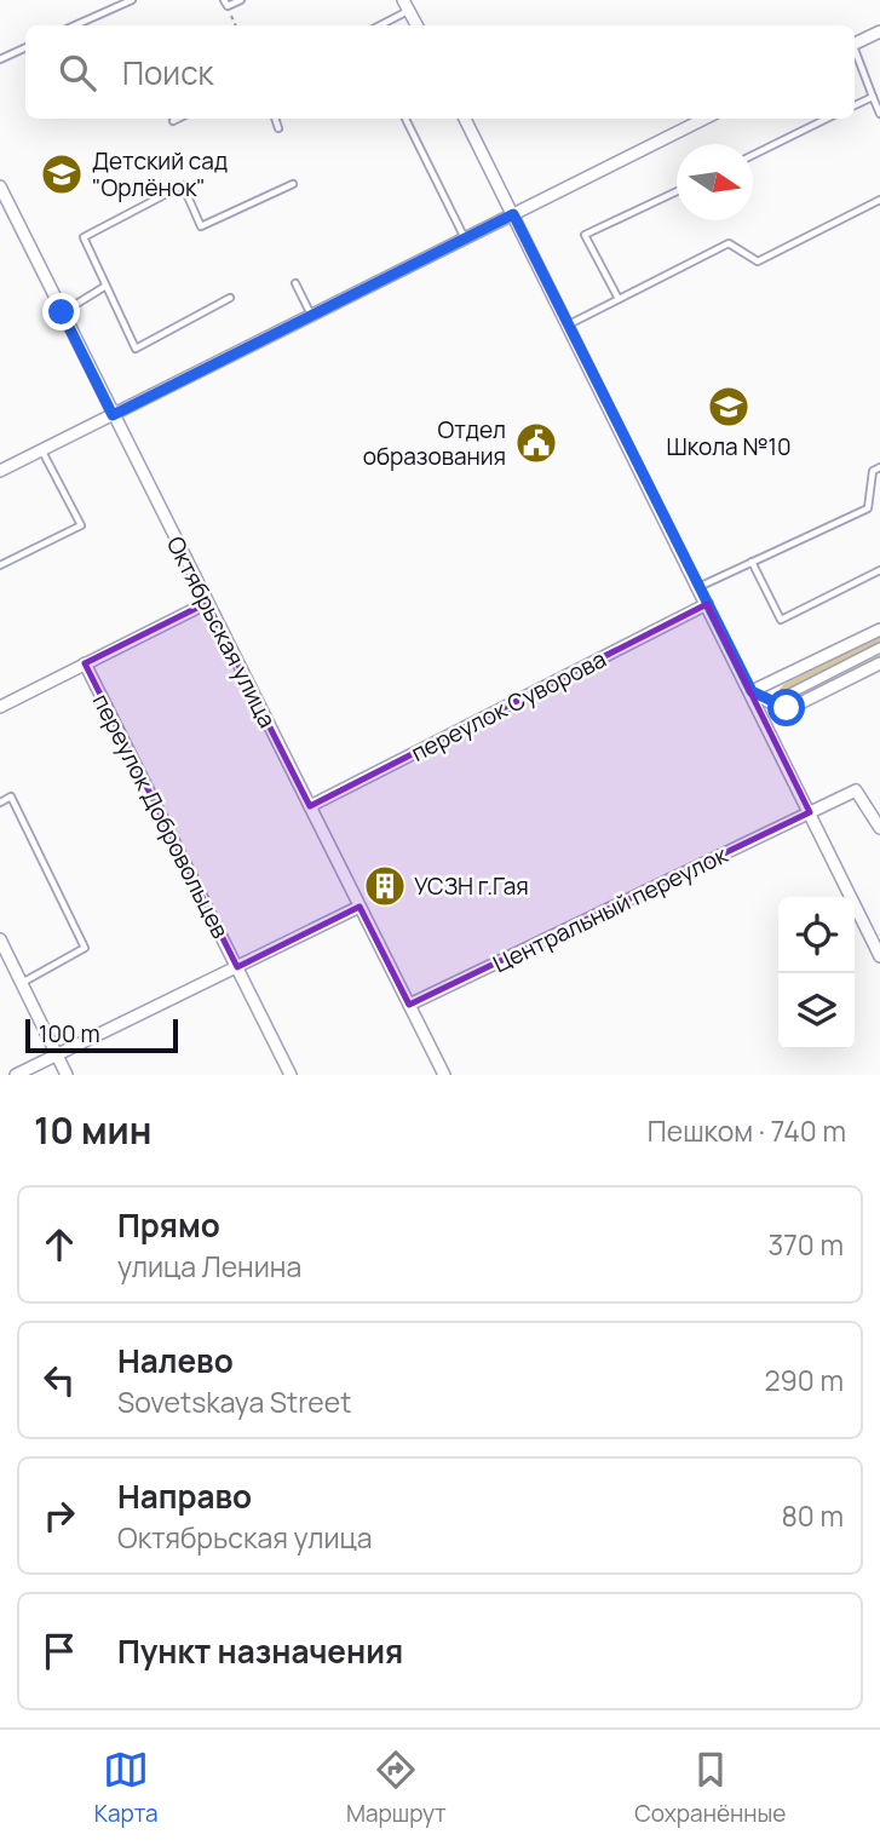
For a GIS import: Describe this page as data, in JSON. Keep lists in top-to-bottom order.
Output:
{
  "streets": {
    "street": [
      "Октябрьская улица",
      "переулок Суворова",
      "переулок Добровольцев",
      "Центральный переулок"
    ]
  },
  "crossings": [
    ["Октябрьская улица", "переулок Суворова"],
    ["Октябрьская улица", "Центральный переулок"]
  ],
  "places": {
    "school or university": ["Детский сад \"Орлёнок\"", "Школа №10"],
    "public building": ["Отдел образования"],
    "building": ["УСЗН г.Гая"]
  },
  "scale_bar": "100 m",
  "north": "right",
  "page": {
    "search": "Поиск",
    "scale": "100 m",
    "heading": ["10 мин", "Пешком · 740 m"],
    "list": [
      ["Прямо", "улица Ленина", "370 m"],
      ["Налево", "Sovetskaya Street", "290 m"],
      ["Направо", "Октябрьская улица", "80 m"],
      "Пункт назначения"
    ],
    "nav": ["Карта", "Маршрут", "Сохранённые"]
  }
}
